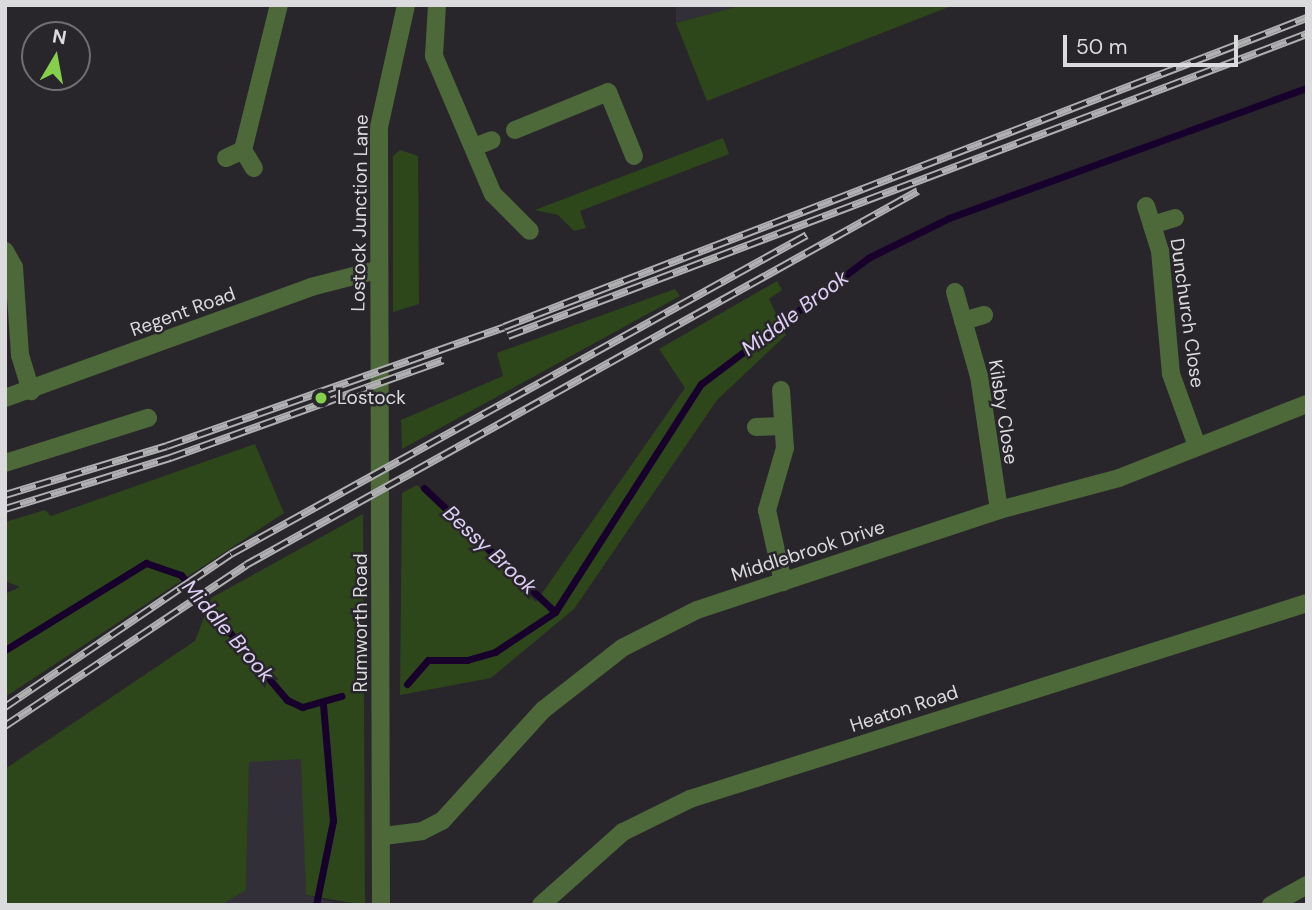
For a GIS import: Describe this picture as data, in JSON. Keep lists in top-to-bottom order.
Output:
{
  "streets": {
    "street": [
      "Lostock Junction Lane",
      "Regent Road",
      "Dunchurch Close",
      "Kilsby Close",
      "Middlebrook Drive",
      "Rumworth Road",
      "Heaton Road"
    ]
  },
  "crossings": [
    ["Lostock Junction Lane", "Regent Road"],
    ["Lostock Junction Lane", "Rumworth Road"],
    ["Dunchurch Close", "Middlebrook Drive"],
    ["Kilsby Close", "Middlebrook Drive"],
    ["Middlebrook Drive", "Rumworth Road"]
  ],
  "water": ["Middle Brook", "Bessy Brook"],
  "places": ["Lostock"],
  "scale_bar": "50 m",
  "north": "top"
}
